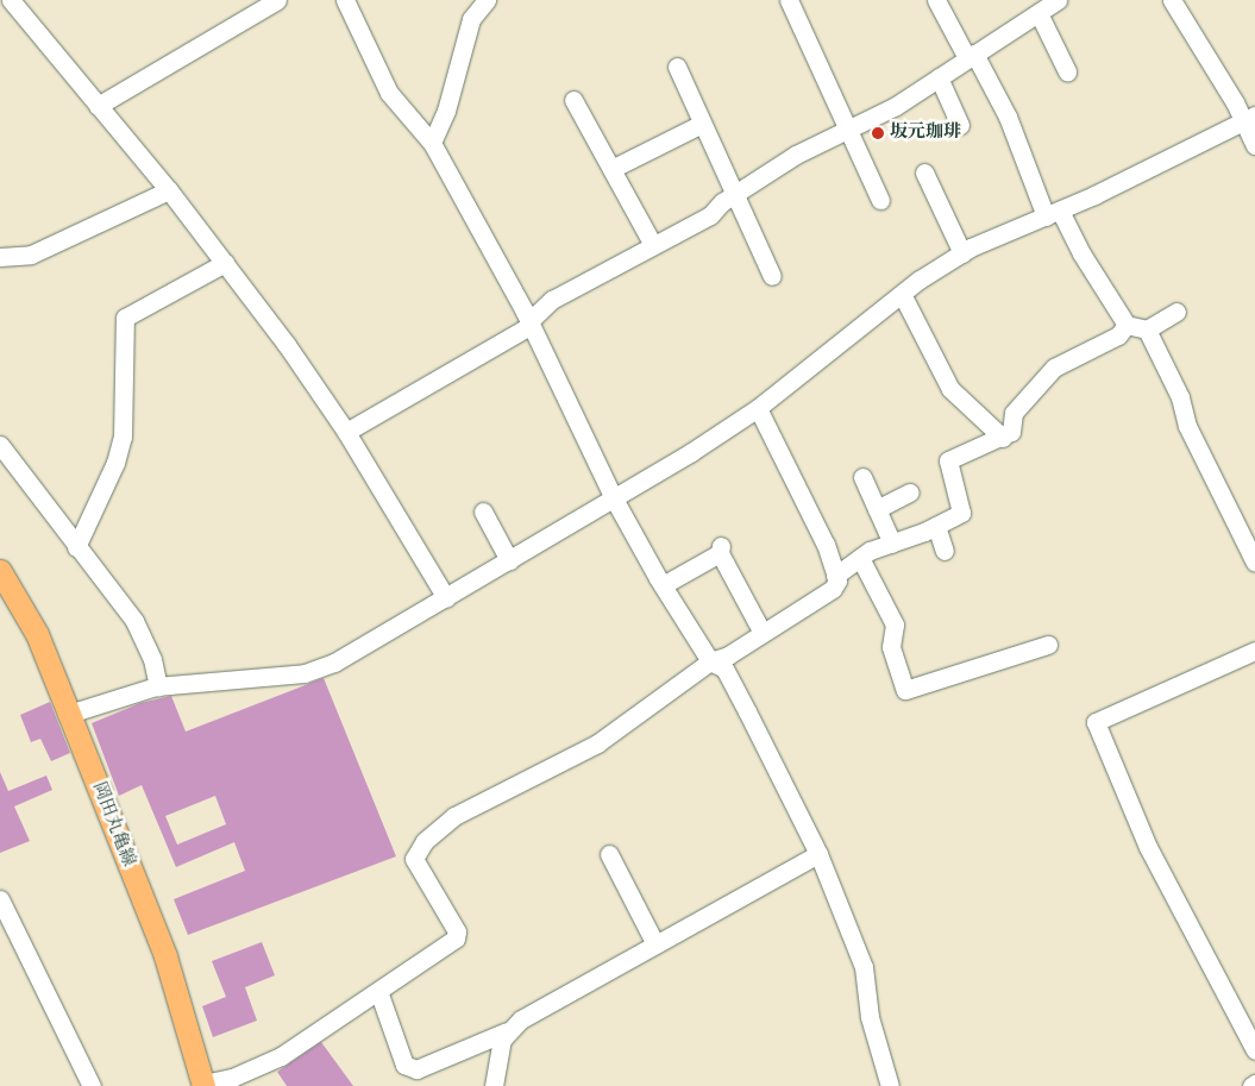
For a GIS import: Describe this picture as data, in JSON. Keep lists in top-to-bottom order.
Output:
{
  "streets": {
    "main road": ["岡田丸亀線"]
  },
  "places": ["坂元珈琲"]
}
